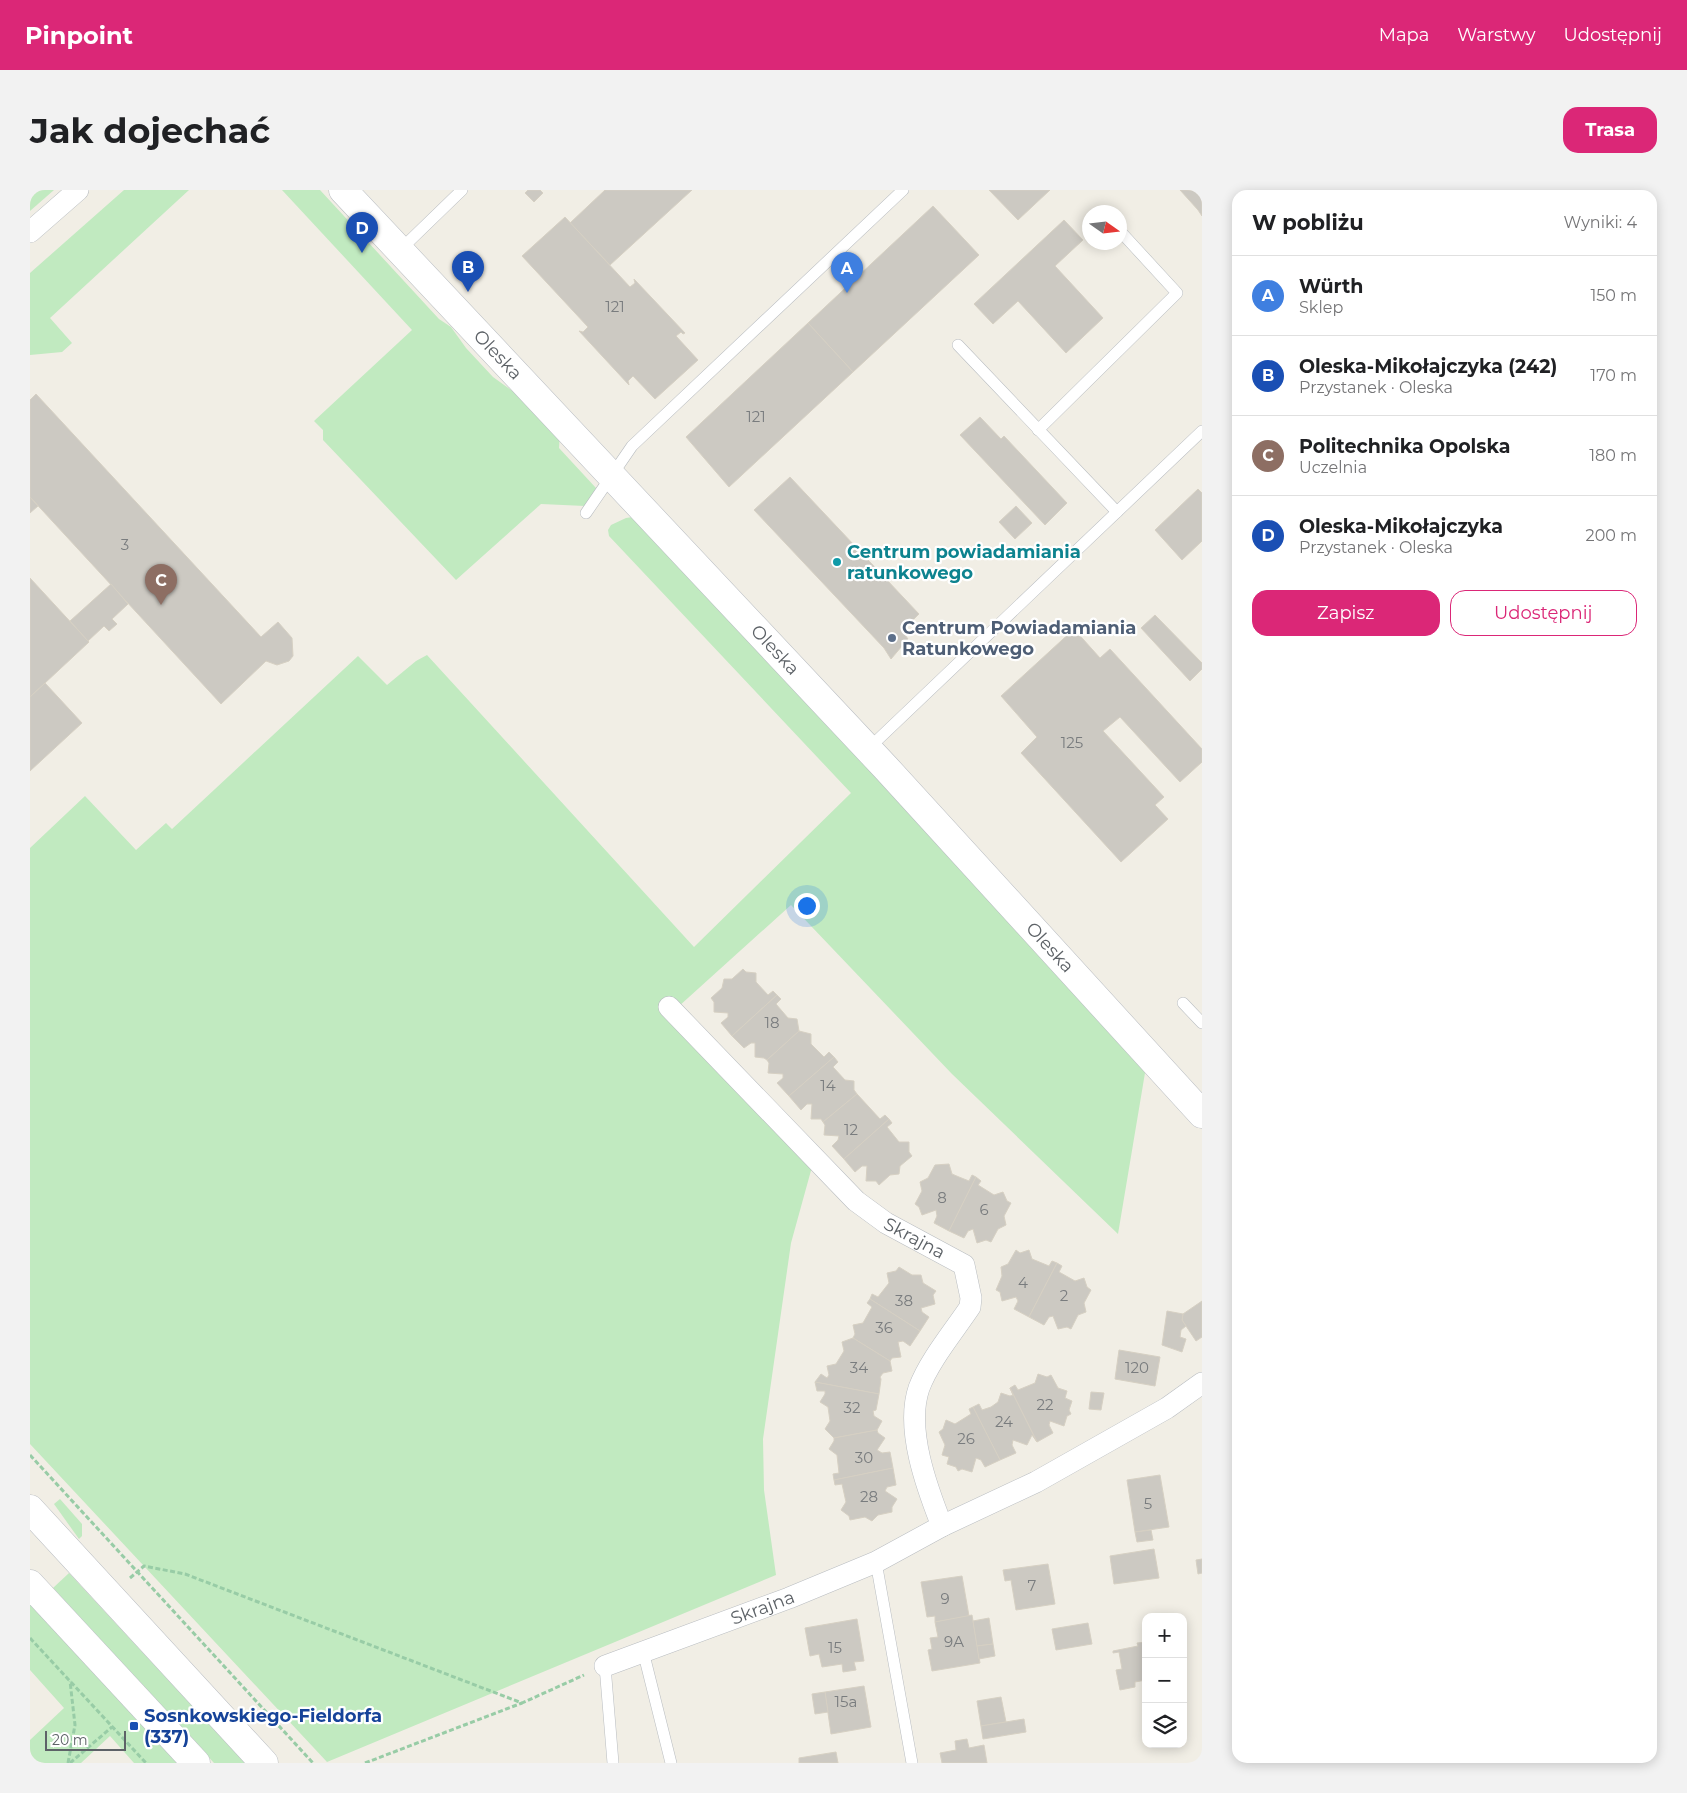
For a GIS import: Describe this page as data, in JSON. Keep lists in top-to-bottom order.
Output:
{
  "streets": {
    "main road": ["Oleska"],
    "street": ["Skrajna"]
  },
  "places": {
    "other": ["Centrum powiadamiania ratunkowego", "Centrum Powiadamiania Ratunkowego"],
    "transit": ["Sosnkowskiego-Fieldorfa (337)"]
  },
  "house_numbers": [
    "121",
    "121",
    "3",
    "125",
    "18",
    "14",
    "12",
    "8",
    "6",
    "4",
    "2",
    "38",
    "36",
    "34",
    "120",
    "22",
    "32",
    "24",
    "26",
    "30",
    "28",
    "5",
    "7",
    "9",
    "9A",
    "15",
    "15a"
  ],
  "scale_bar": "20 m",
  "north": "right",
  "page": {
    "header": "Pinpoint",
    "nav": ["Mapa", "Warstwy", "Udostępnij"],
    "buttons": [
      "Trasa",
      ["Zapisz", "Udostępnij"]
    ],
    "title": "Jak dojechać",
    "heading": ["W pobliżu", "Wyniki: 4"],
    "pins": [
      "D",
      "B",
      "A",
      "C"
    ],
    "list": [
      {
        "mark": "A",
        "name": "Würth",
        "note": "Sklep",
        "value": "150 m"
      },
      {
        "mark": "B",
        "name": "Oleska-Mikołajczyka (242)",
        "note": "Przystanek · Oleska",
        "value": "170 m"
      },
      {
        "mark": "C",
        "name": "Politechnika Opolska",
        "note": "Uczelnia",
        "value": "180 m"
      },
      {
        "mark": "D",
        "name": "Oleska-Mikołajczyka",
        "note": "Przystanek · Oleska",
        "value": "200 m"
      }
    ],
    "map_buttons": ["+", "−"],
    "scale": "20 m"
  }
}
